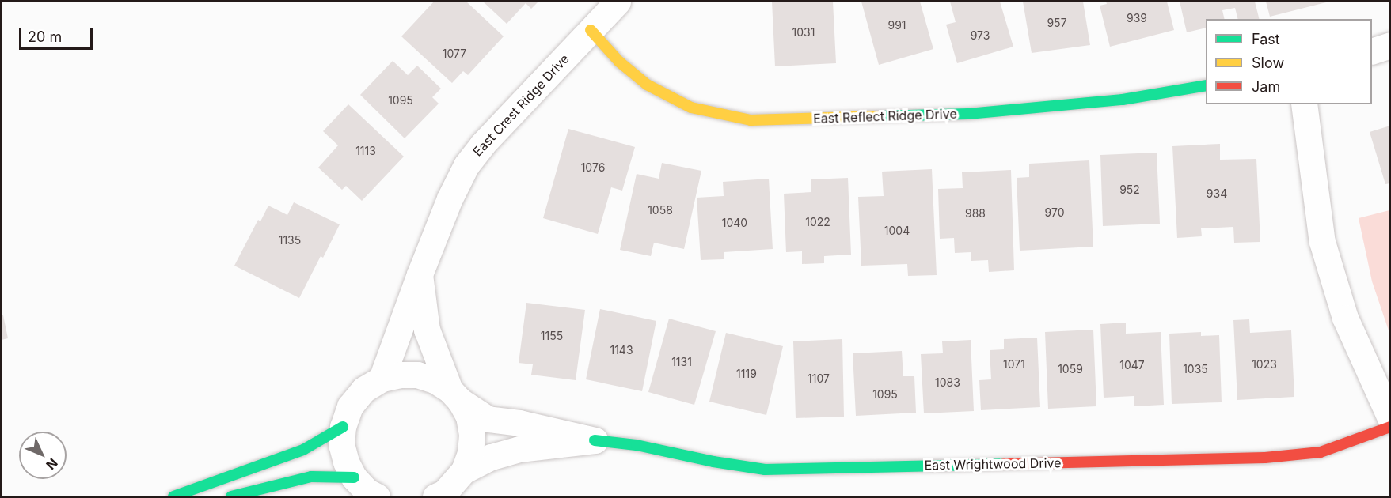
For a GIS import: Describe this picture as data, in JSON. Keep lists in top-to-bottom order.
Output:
{
  "streets": {
    "street": ["East Crest Ridge Drive", "East Reflect Ridge Drive", "East Wrightwood Drive"]
  },
  "crossings": [
    ["East Crest Ridge Drive", "East Reflect Ridge Drive"],
    ["East Crest Ridge Drive", "East Wrightwood Drive"]
  ],
  "house_numbers": [
    "939",
    "957",
    "991",
    "1031",
    "973",
    "1077",
    "1095",
    "1113",
    "1076",
    "952",
    "934",
    "1058",
    "970",
    "988",
    "1022",
    "1040",
    "1004",
    "1135",
    "1155",
    "1143",
    "1131",
    "1071",
    "1023",
    "1047",
    "1059",
    "1035",
    "1119",
    "1107",
    "1083",
    "1095"
  ],
  "legend": ["Fast", "Slow", "Jam"],
  "scale_bar": "20 m",
  "north": "bottom right"
}
